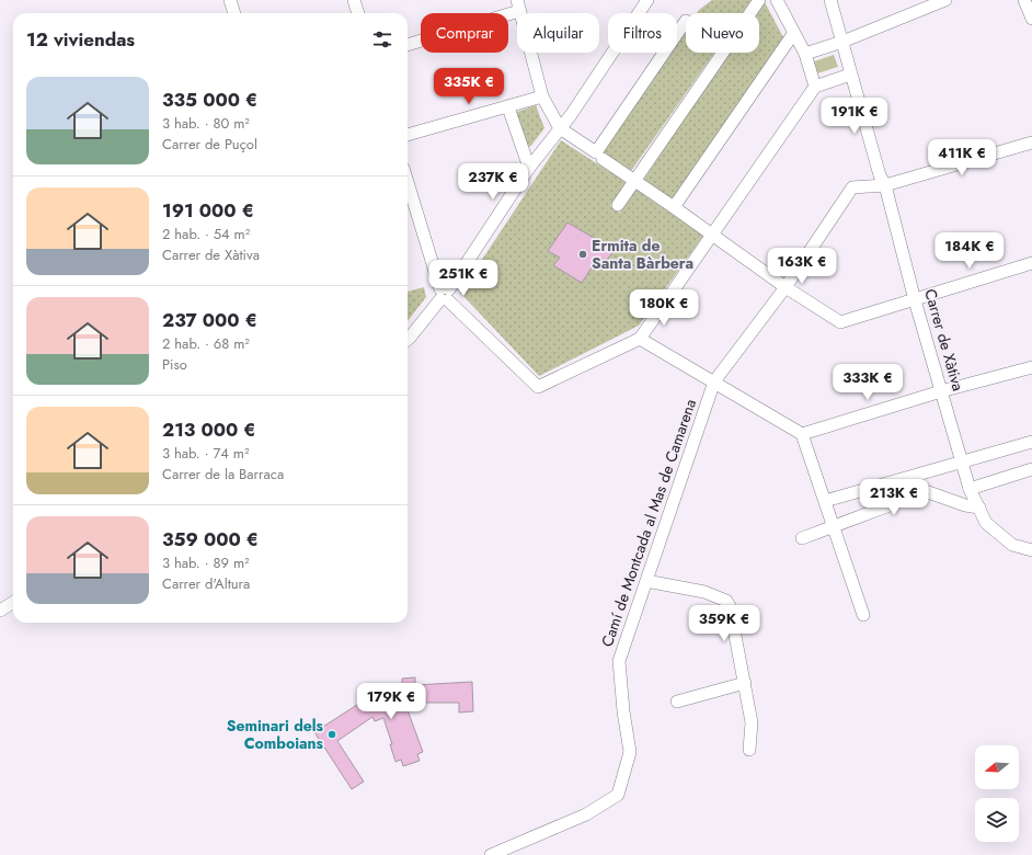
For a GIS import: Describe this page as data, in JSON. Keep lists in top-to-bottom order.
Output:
{
  "streets": {
    "street": ["Carrer de Xàtiva", "Camí de Montcada al Mas de Camarena"]
  },
  "crossings": [
    ["Carrer de Xàtiva", "Camí de Montcada al Mas de Camarena"]
  ],
  "places": ["Ermita de Santa Bàrbera", "Seminari dels Comboians"],
  "north": "left",
  "page": {
    "chip": [
      "Comprar",
      "Alquilar",
      "Filtros",
      "Nuevo"
    ],
    "heading": "12 viviendas",
    "list": [
      {
        "name": "335 000 €",
        "note": "3 hab. · 80 m² · Carrer de Puçol"
      },
      {
        "name": "191 000 €",
        "note": "2 hab. · 54 m² · Carrer de Xàtiva"
      },
      {
        "name": "237 000 €",
        "note": "2 hab. · 68 m² · Piso"
      },
      {
        "name": "213 000 €",
        "note": "3 hab. · 74 m² · Carrer de la Barraca"
      },
      {
        "name": "359 000 €",
        "note": "3 hab. · 89 m² · Carrer d'Altura"
      }
    ],
    "price": [
      "335K €",
      "191K €",
      "411K €",
      "237K €",
      "184K €",
      "163K €",
      "251K €",
      "180K €",
      "333K €",
      "213K €",
      "359K €",
      "179K €"
    ]
  }
}
